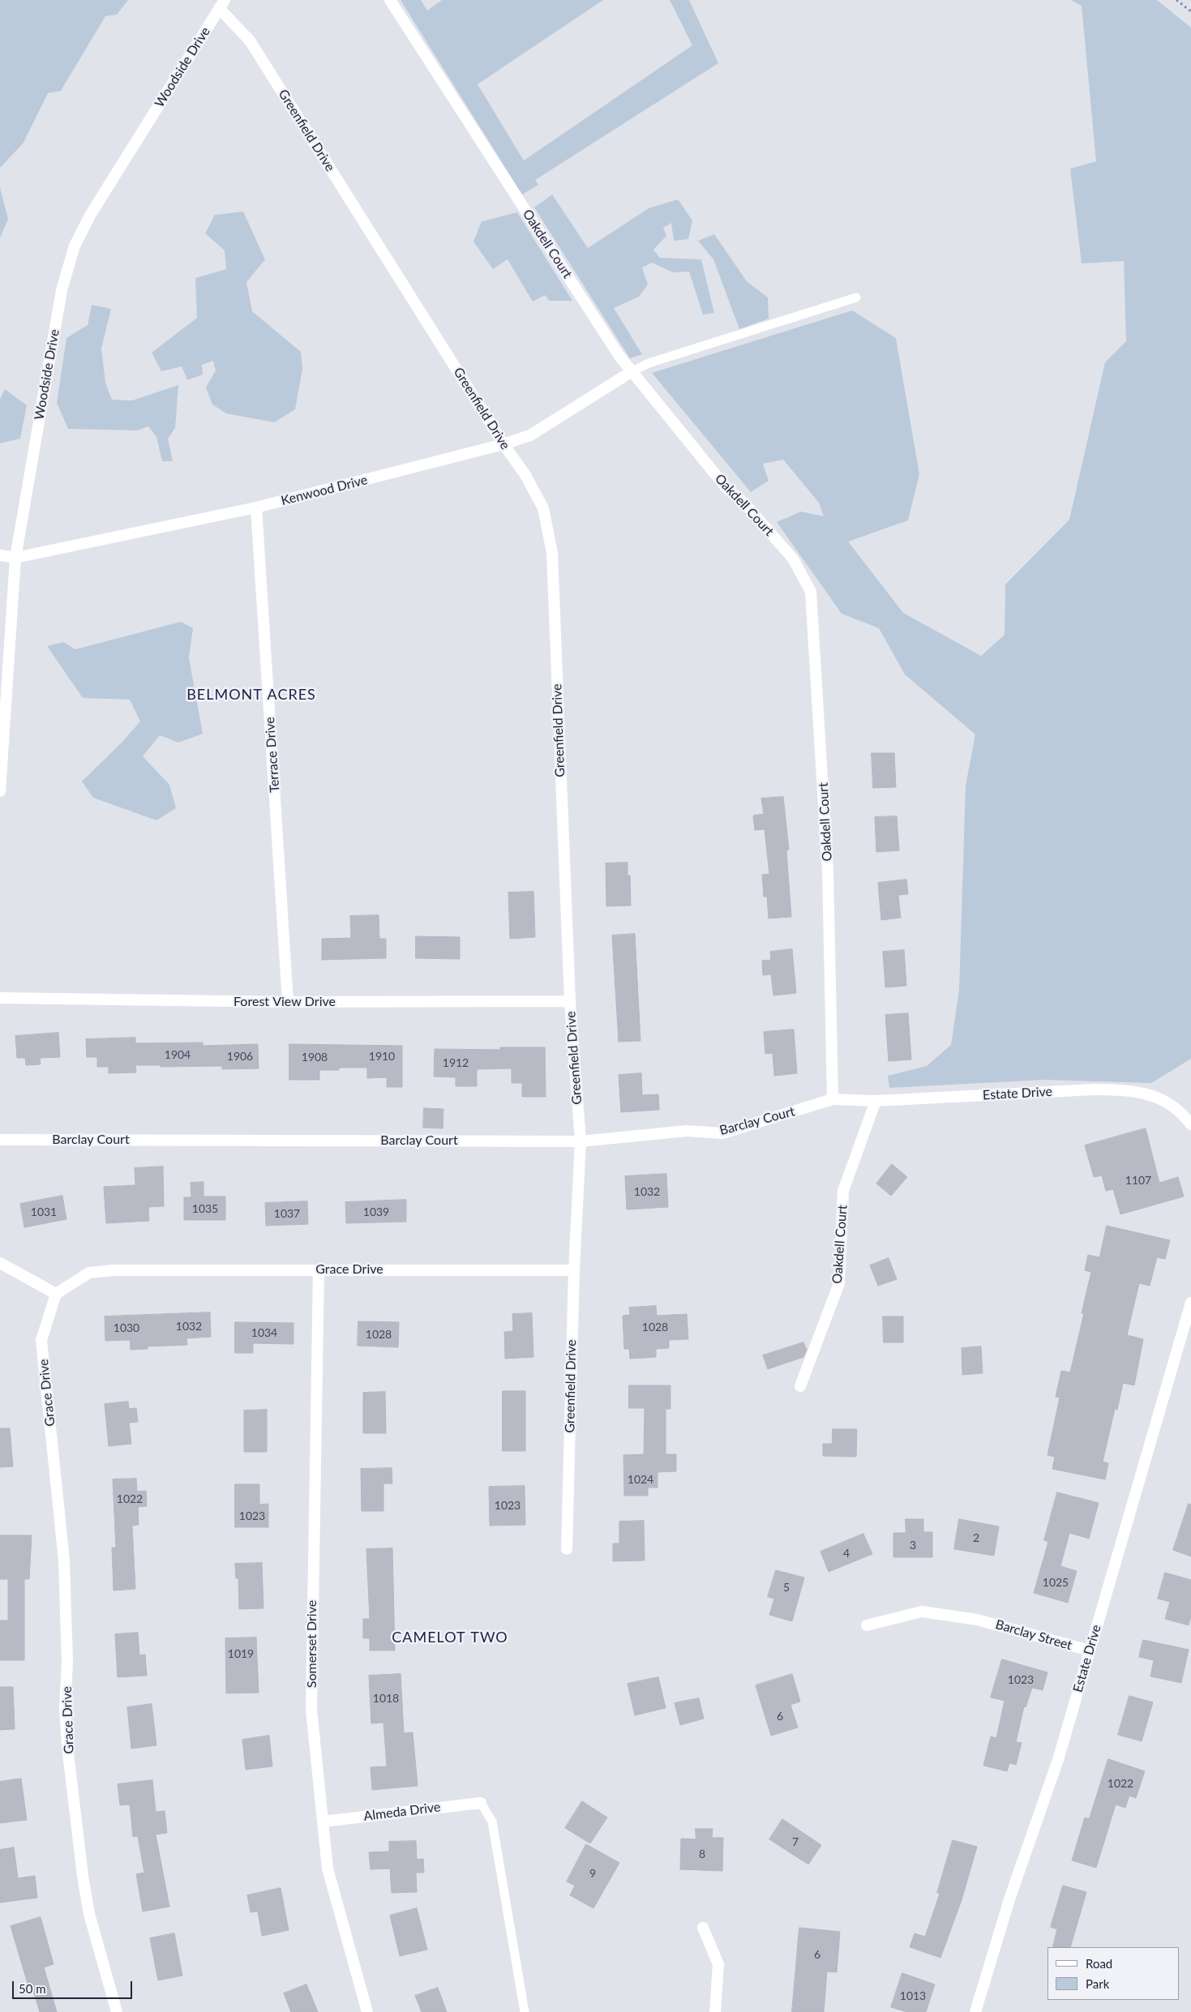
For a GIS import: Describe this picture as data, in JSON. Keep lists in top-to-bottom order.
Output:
{
  "streets": {
    "street": [
      "Woodside Drive",
      "Greenfield Drive",
      "Oakdell Court",
      "Kenwood Drive",
      "Terrace Drive",
      "Forest View Drive",
      "Estate Drive",
      "Barclay Court",
      "Grace Drive",
      "Barclay Street",
      "Somerset Drive",
      "Almeda Drive"
    ]
  },
  "crossings": [
    ["Woodside Drive", "Greenfield Drive"],
    ["Woodside Drive", "Kenwood Drive"],
    ["Greenfield Drive", "Kenwood Drive"],
    ["Greenfield Drive", "Forest View Drive"],
    ["Greenfield Drive", "Barclay Court"],
    ["Greenfield Drive", "Grace Drive"],
    ["Oakdell Court", "Kenwood Drive"],
    ["Oakdell Court", "Estate Drive"],
    ["Oakdell Court", "Barclay Court"],
    ["Kenwood Drive", "Terrace Drive"],
    ["Terrace Drive", "Forest View Drive"],
    ["Estate Drive", "Barclay Court"],
    ["Estate Drive", "Barclay Street"],
    ["Grace Drive", "Somerset Drive"],
    ["Somerset Drive", "Almeda Drive"]
  ],
  "districts": ["BELMONT ACRES", "CAMELOT TWO"],
  "house_numbers": [
    "1904",
    "1906",
    "1910",
    "1908",
    "1912",
    "1107",
    "1032",
    "1035",
    "1031",
    "1039",
    "1037",
    "1032",
    "1028",
    "1030",
    "1034",
    "1028",
    "1024",
    "1022",
    "1023",
    "1023",
    "2",
    "3",
    "4",
    "1025",
    "5",
    "1019",
    "1023",
    "1018",
    "6",
    "1022",
    "7",
    "8",
    "9",
    "6",
    "1013"
  ],
  "legend": ["Road", "Park"],
  "scale_bar": "50 m"
}
